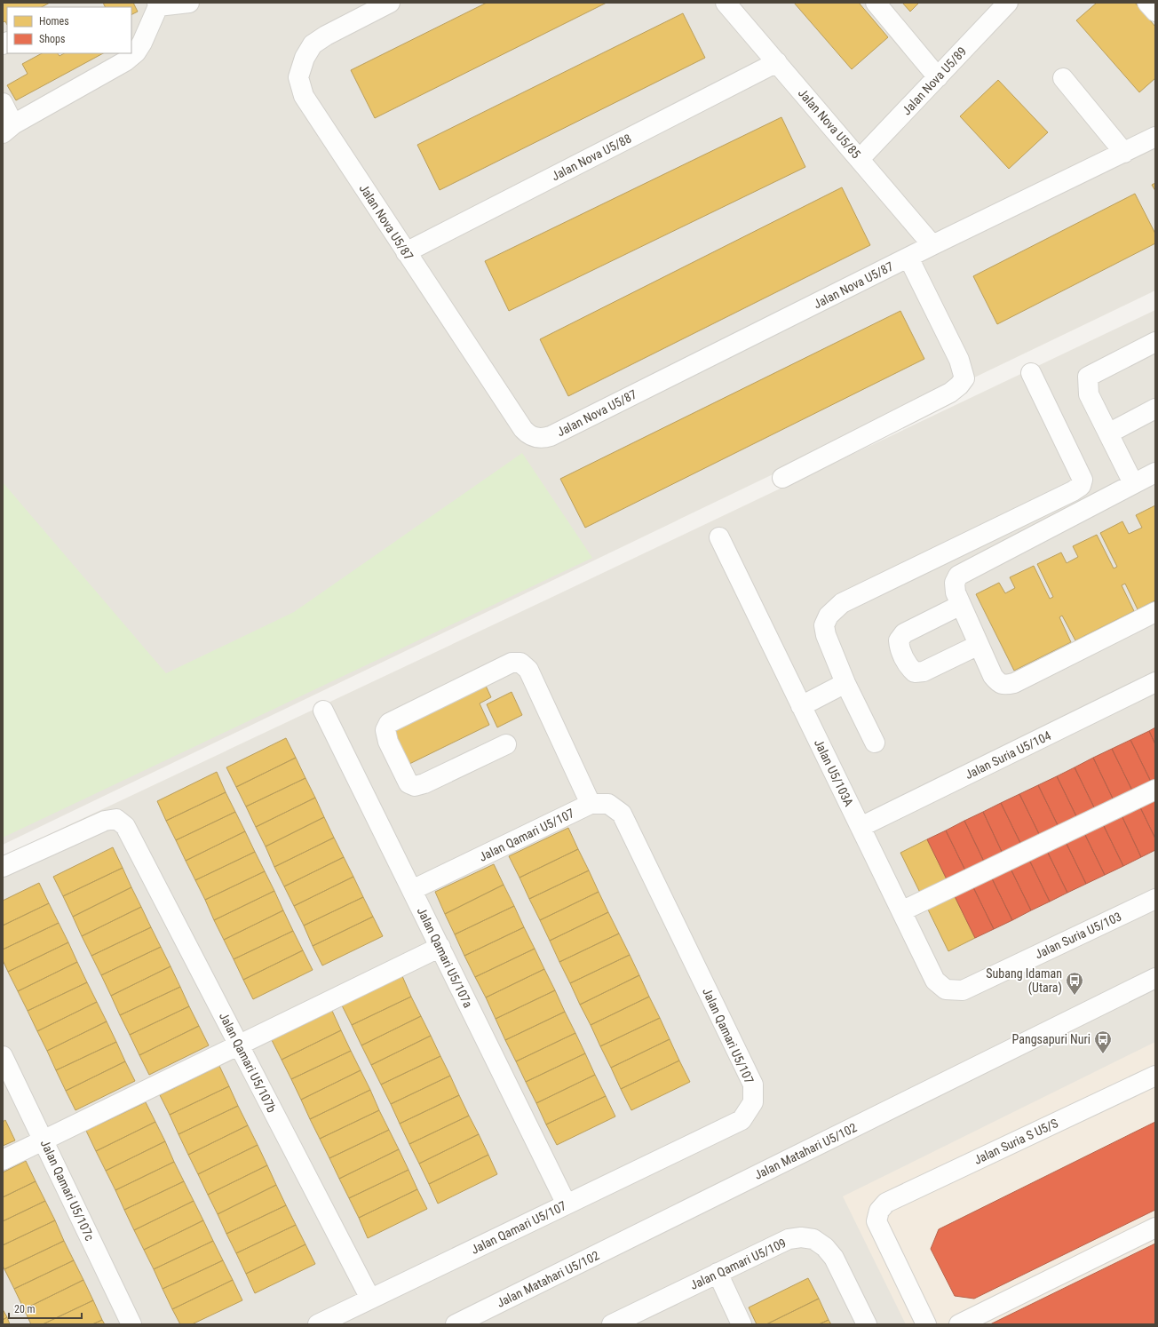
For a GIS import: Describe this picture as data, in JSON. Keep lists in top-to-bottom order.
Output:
{
  "streets": {
    "street": [
      "Jalan Nova U5/89",
      "Jalan Nova U5/85",
      "Jalan Nova U5/88",
      "Jalan Nova U5/87",
      "Jalan Suria U5/104",
      "Jalan U5/103A",
      "Jalan Qamari U5/107",
      "Jalan Suria U5/103",
      "Jalan Qamari U5/107a",
      "Jalan Qamari U5/107b",
      "Jalan Suria S U5/S",
      "Jalan Matahari U5/102",
      "Jalan Qamari U5/107c",
      "Jalan Qamari U5/109"
    ]
  },
  "crossings": [
    ["Jalan Nova U5/89", "Jalan Nova U5/85"],
    ["Jalan Nova U5/85", "Jalan Nova U5/88"],
    ["Jalan Nova U5/85", "Jalan Nova U5/87"],
    ["Jalan Nova U5/88", "Jalan Nova U5/87"],
    ["Jalan Suria U5/104", "Jalan U5/103A"],
    ["Jalan U5/103A", "Jalan Suria U5/103"],
    ["Jalan Qamari U5/107", "Jalan Qamari U5/107a"],
    ["Jalan Qamari U5/107", "Jalan Qamari U5/107b"]
  ],
  "places": {
    "bus stop": ["Subang Idaman (Utara)", "Pangsapuri Nuri"]
  },
  "legend": ["Homes", "Shops"],
  "scale_bar": "20 m"
}
